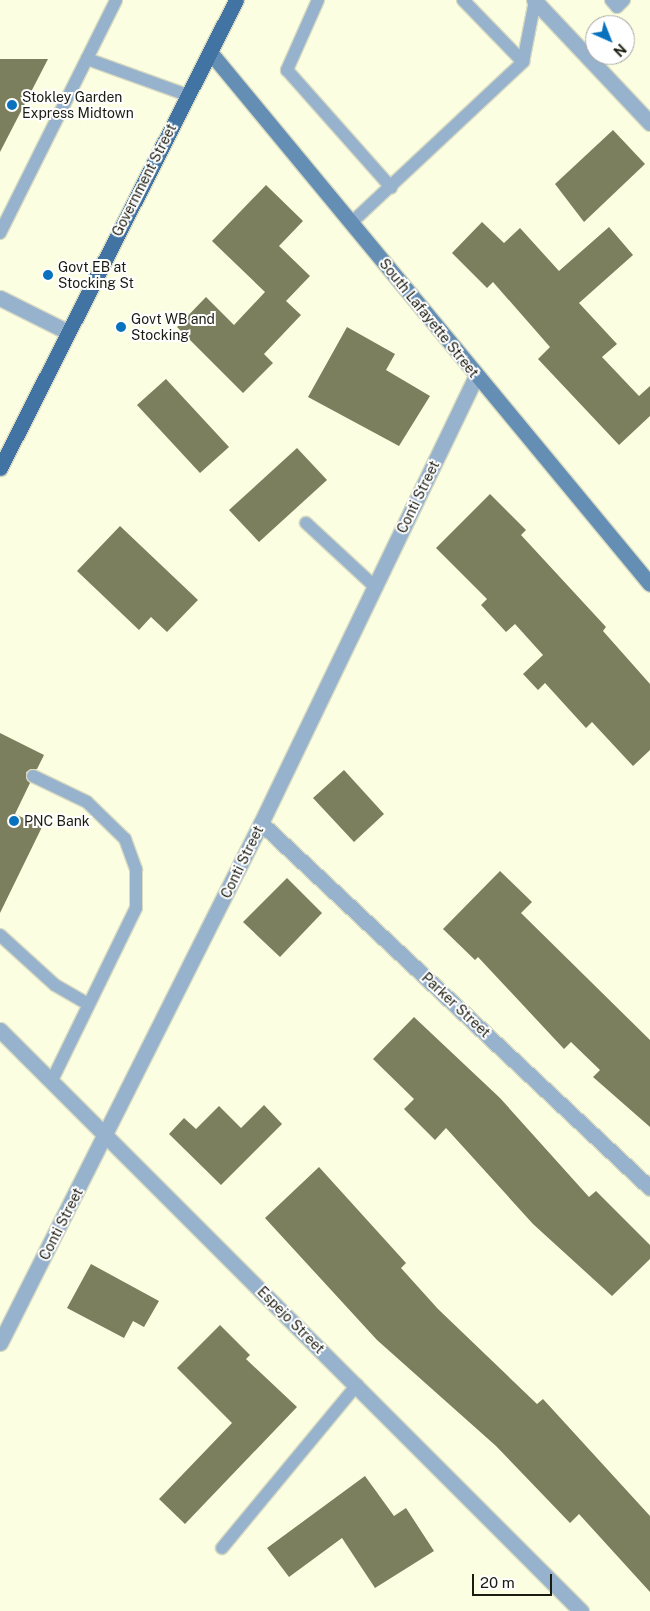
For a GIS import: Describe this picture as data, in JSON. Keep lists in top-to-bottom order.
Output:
{
  "streets": {
    "main road": ["Government Street"],
    "street": [
      "South Lafayette Street",
      "Conti Street",
      "Parker Street",
      "Espejo Street"
    ]
  },
  "crossings": [
    ["Government Street", "South Lafayette Street"],
    ["South Lafayette Street", "Conti Street"],
    ["Conti Street", "Parker Street"],
    ["Conti Street", "Espejo Street"]
  ],
  "places": [
    "Stokley Garden Express Midtown",
    "Govt EB at Stocking St",
    "Govt WB and Stocking",
    "PNC Bank"
  ],
  "scale_bar": "20 m",
  "north": "bottom right"
}
